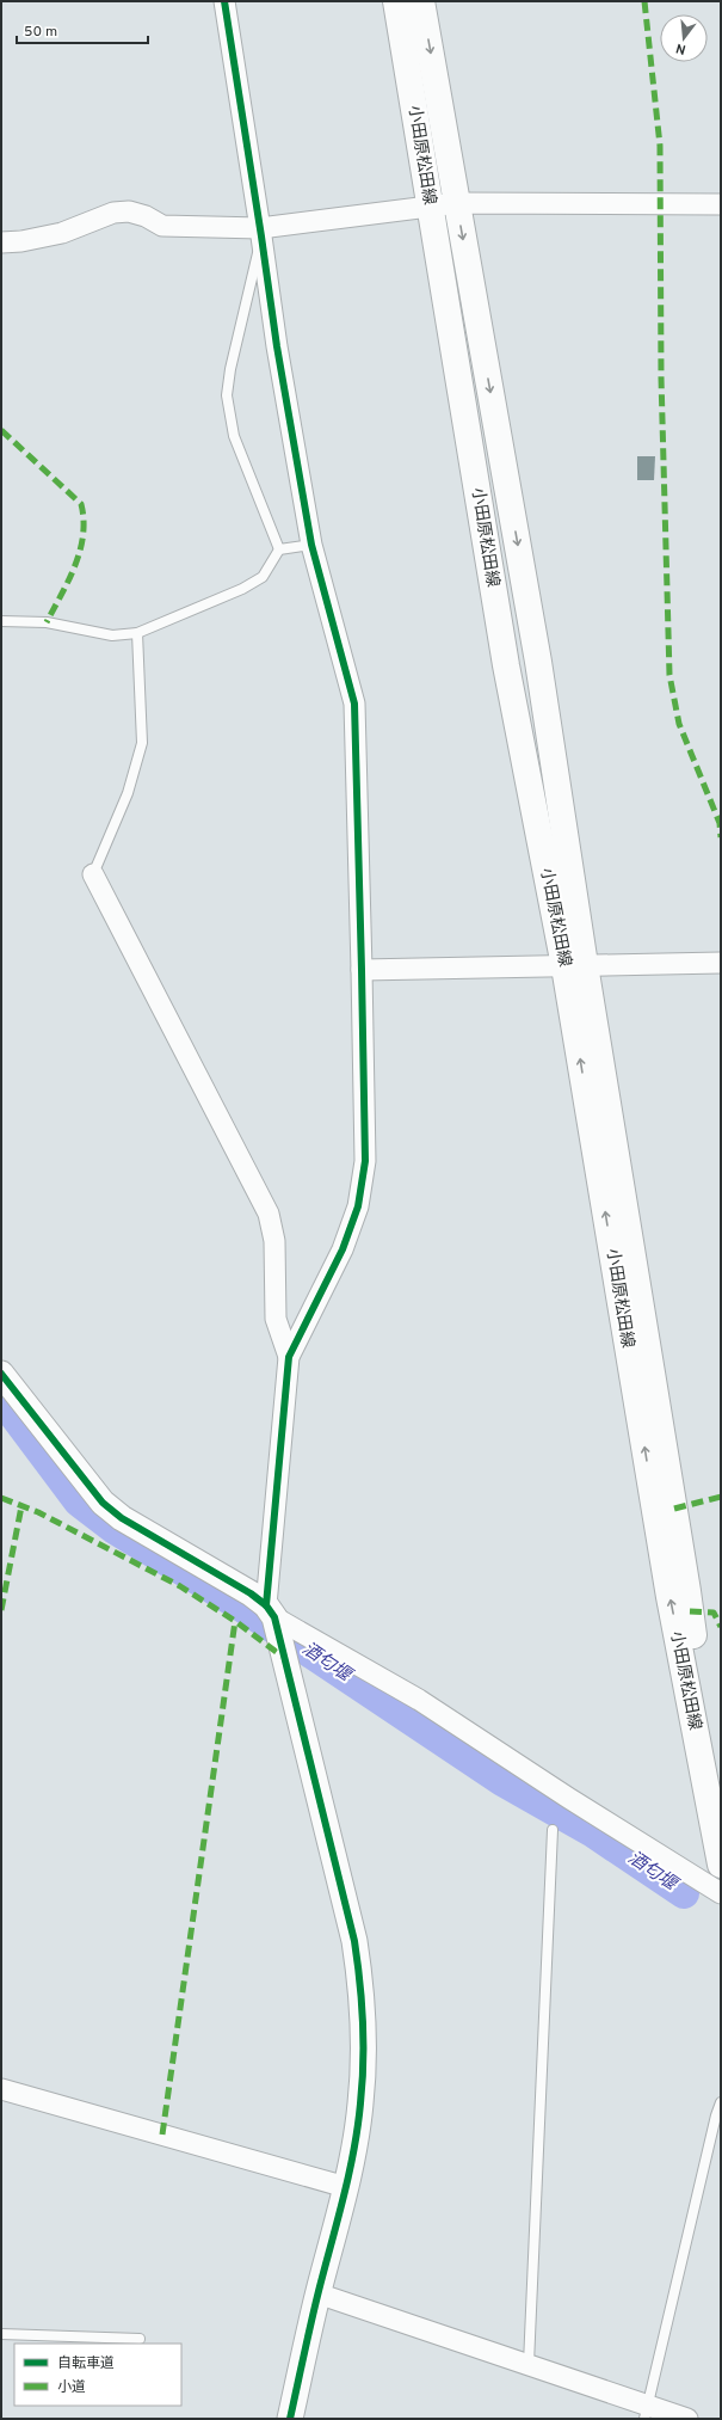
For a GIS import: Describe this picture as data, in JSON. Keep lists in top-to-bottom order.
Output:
{
  "streets": {
    "main road": ["小田原松田線"]
  },
  "water": ["酒匂堰"],
  "legend": ["自転車道", "小道"],
  "scale_bar": "50 m",
  "north": "bottom"
}
